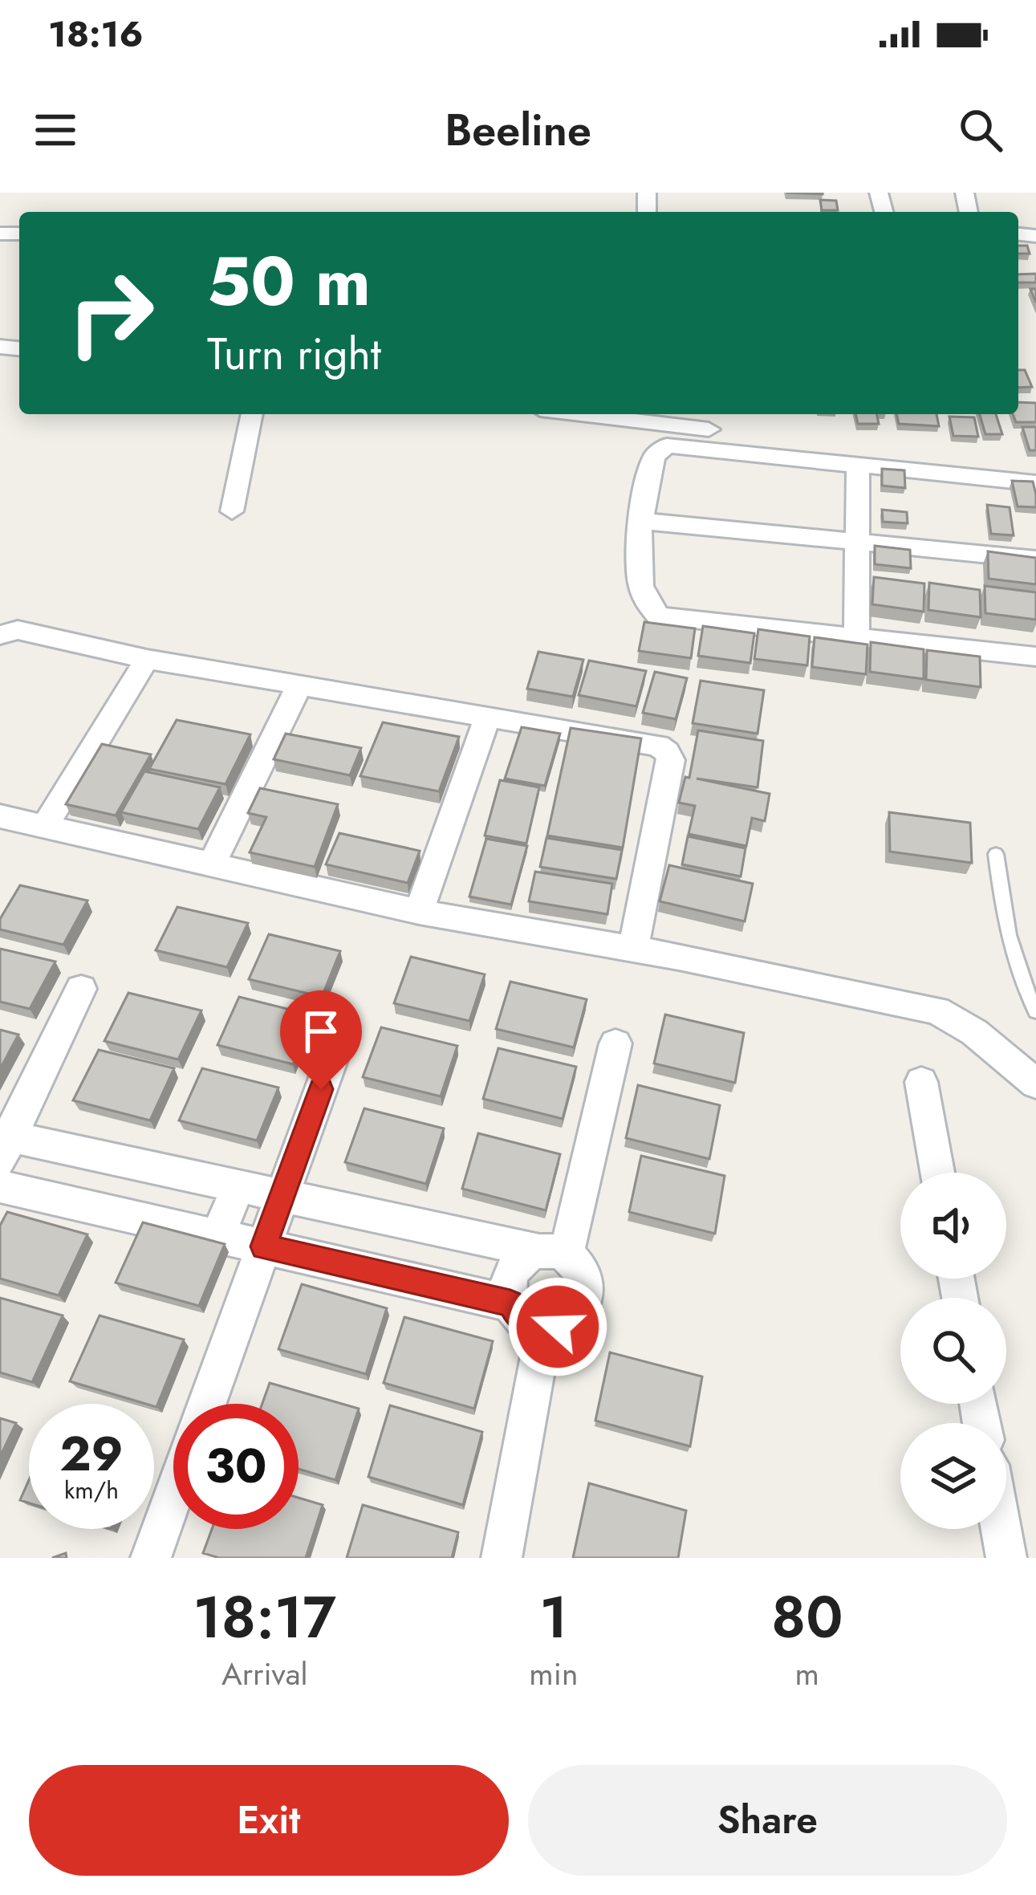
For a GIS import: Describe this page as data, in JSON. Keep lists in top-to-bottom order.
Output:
{
  "page": {
    "status": "18:16",
    "header": "Beeline",
    "turn": ["50 m", "Turn right"],
    "speed": "29 km/h",
    "limit": "30",
    "eta": [
      "18:17",
      "Arrival",
      "1",
      "min",
      "80",
      "m"
    ],
    "buttons": ["Exit", "Share"]
  }
}
